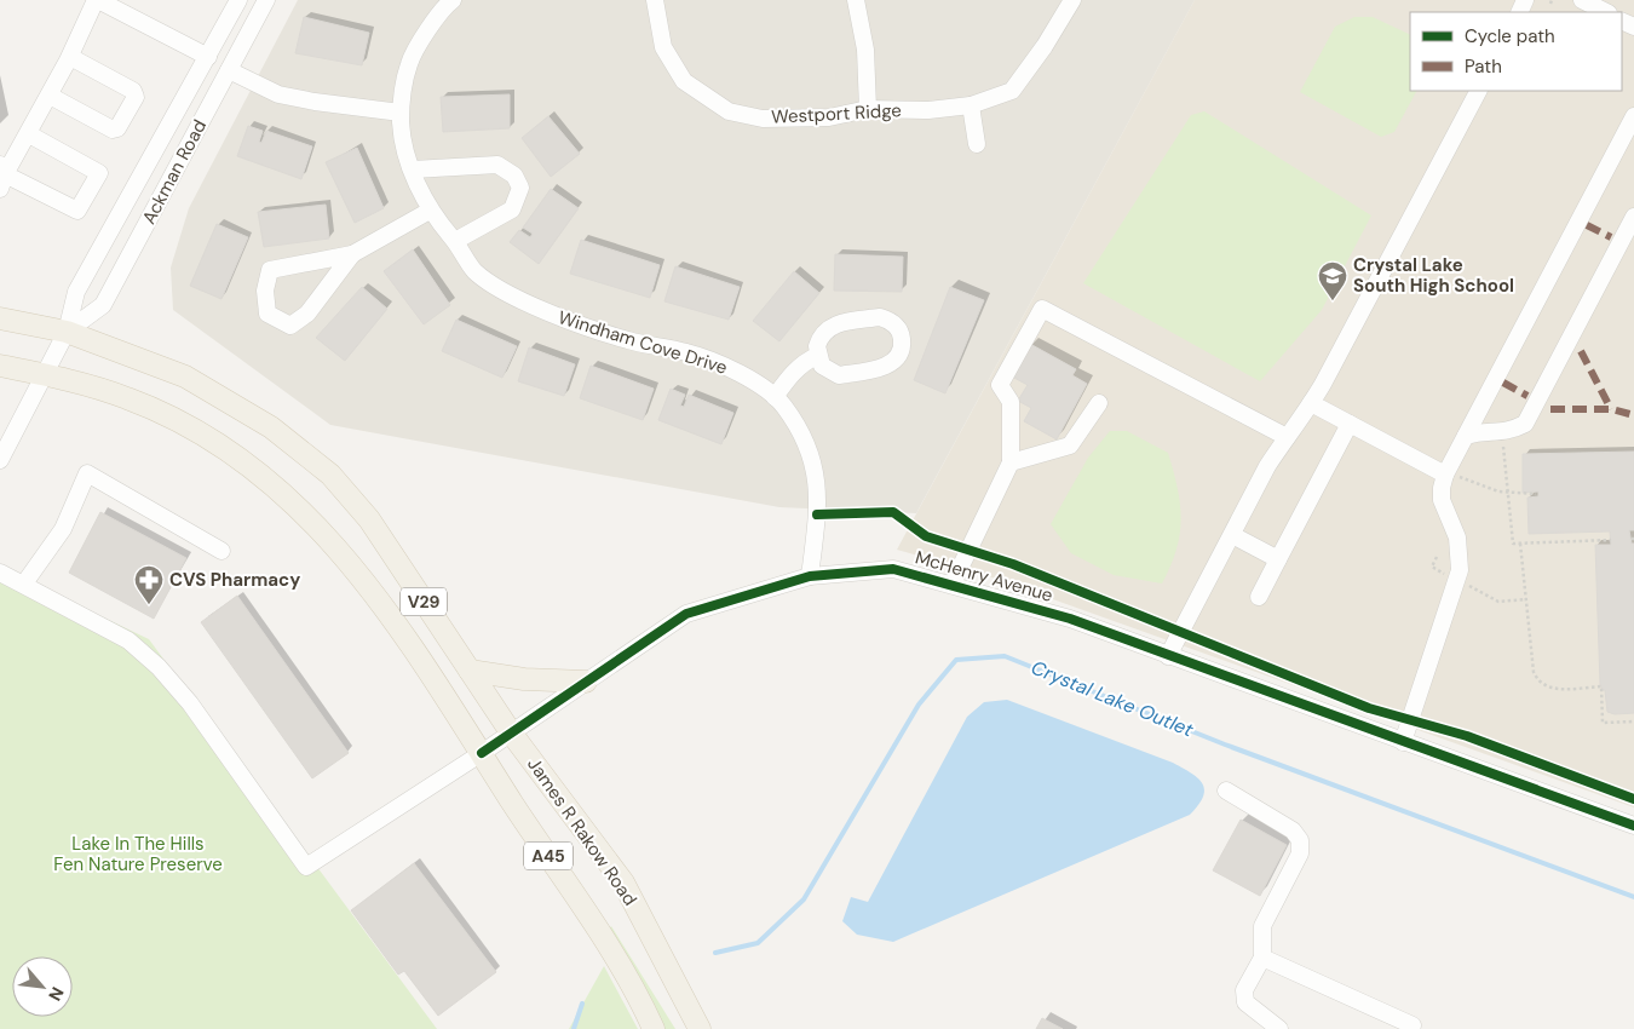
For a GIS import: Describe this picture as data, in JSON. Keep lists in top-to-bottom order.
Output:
{
  "streets": {
    "main road": ["V29", "James R Rakow Road", "A45"],
    "street": [
      "Westport Ridge",
      "Ackman Road",
      "Windham Cove Drive",
      "McHenry Avenue"
    ]
  },
  "crossings": [
    ["Ackman Road", "V29"],
    ["Windham Cove Drive", "McHenry Avenue"],
    ["McHenry Avenue", "V29"],
    ["McHenry Avenue", "James R Rakow Road"],
    ["McHenry Avenue", "A45"],
    ["V29", "James R Rakow Road"],
    ["V29", "A45"]
  ],
  "water": ["Crystal Lake Outlet"],
  "parks": ["Lake In The Hills Fen Nature Preserve"],
  "places": {
    "school or university": ["Crystal Lake South High School"],
    "pharmacy": ["CVS Pharmacy"]
  },
  "legend": ["Cycle path", "Path"],
  "north": "bottom right"
}
